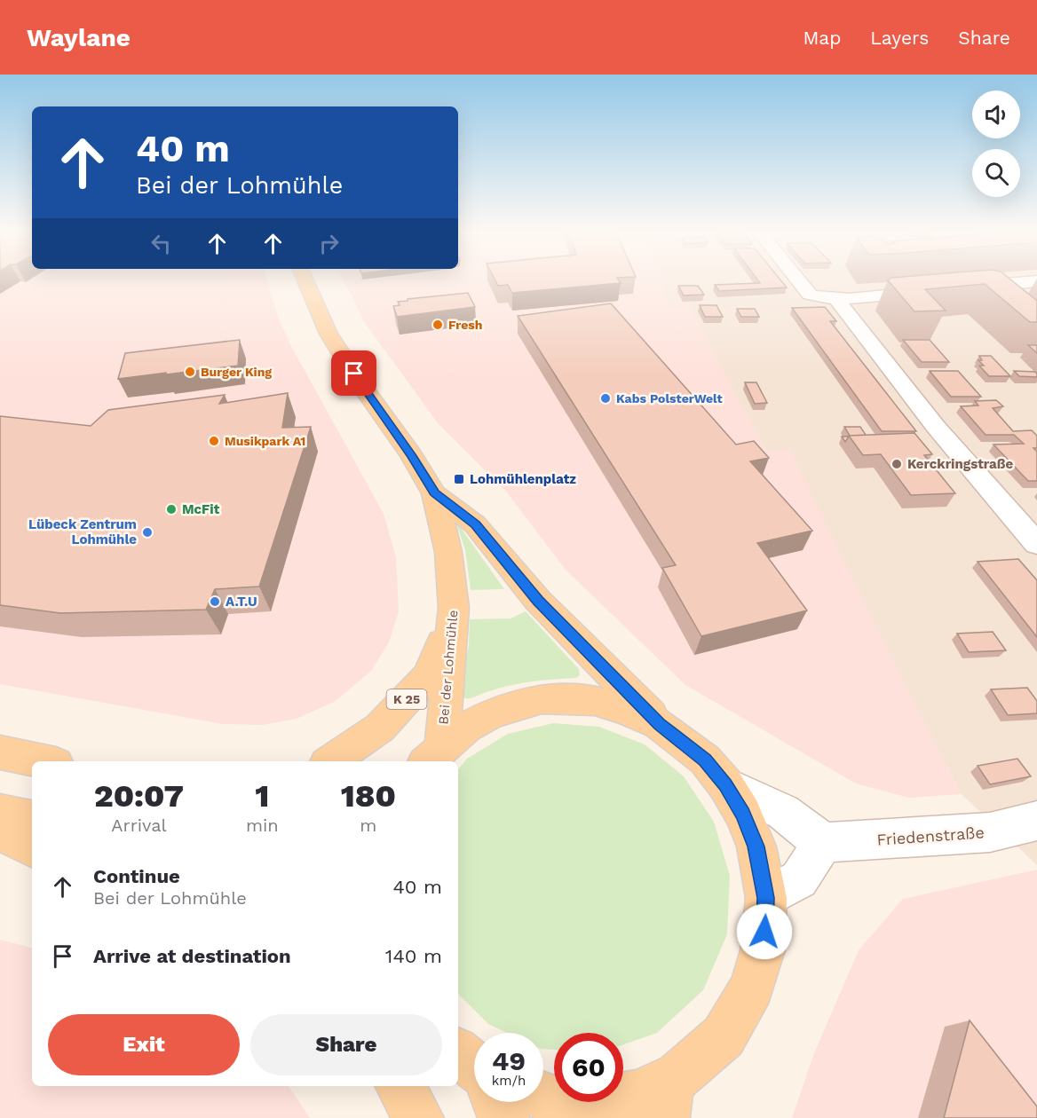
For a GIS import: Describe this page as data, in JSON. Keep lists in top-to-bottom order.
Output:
{
  "streets": {
    "main road": ["Bei der Lohmühle", "K 25"],
    "street": ["Friedenstraße"]
  },
  "crossings": [
    ["Bei der Lohmühle", "K 25"]
  ],
  "places": {
    "other": [
      "Fresh",
      "Burger King",
      "Kabs PolsterWelt",
      "Musikpark A1",
      "Kerckringstraße",
      "McFit",
      "Lübeck Zentrum Lohmühle",
      "A.T.U"
    ],
    "transit": ["Lohmühlenplatz"]
  },
  "page": {
    "header": "Waylane",
    "nav": ["Map", "Layers", "Share"],
    "turn": ["40 m", "Bei der Lohmühle"],
    "eta": [
      "20:07",
      "Arrival",
      "1",
      "min",
      "180",
      "m"
    ],
    "list": [
      {
        "name": "Continue",
        "note": "Bei der Lohmühle",
        "value": "40 m"
      },
      {
        "name": "Arrive at destination",
        "value": "140 m"
      }
    ],
    "buttons": ["Exit", "Share"],
    "speed": "49 km/h",
    "limit": "60"
  }
}
